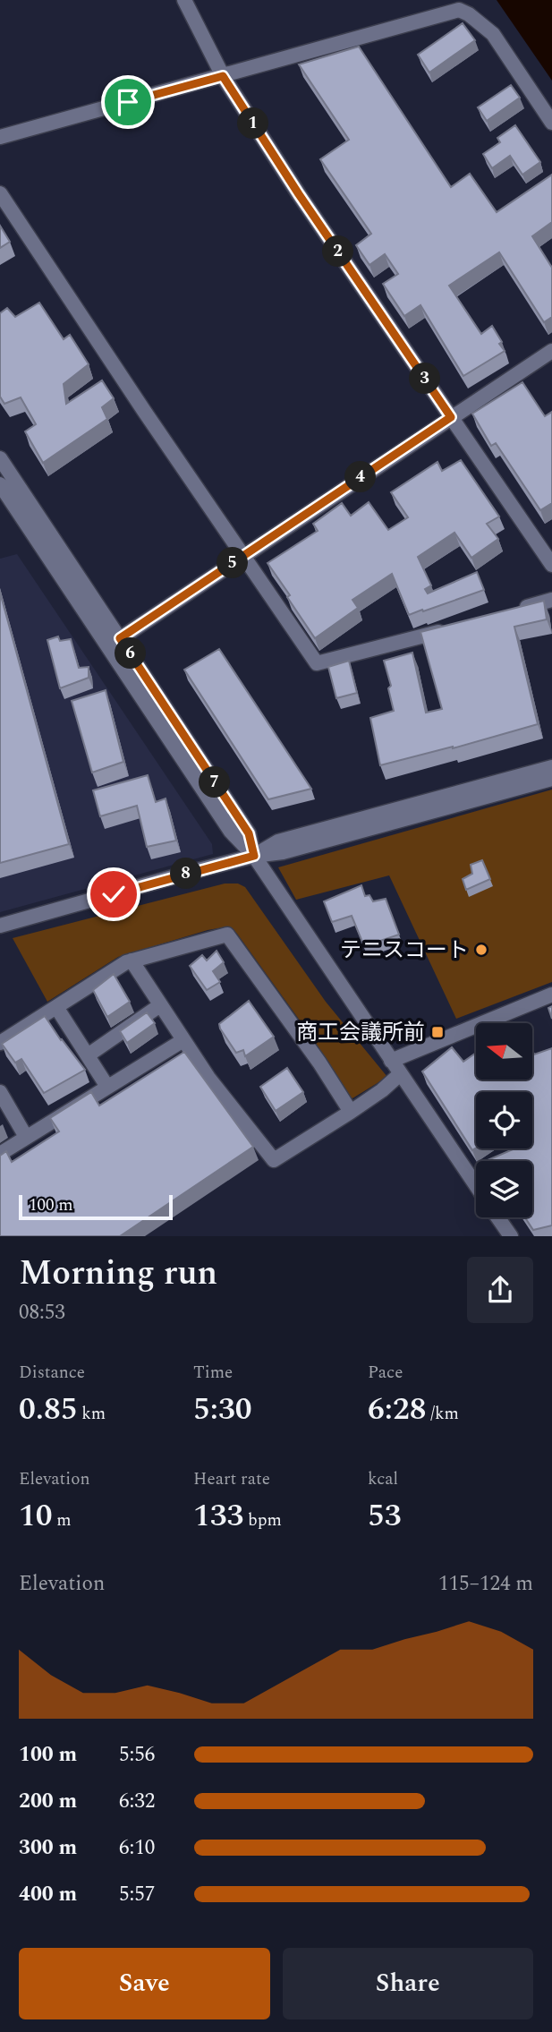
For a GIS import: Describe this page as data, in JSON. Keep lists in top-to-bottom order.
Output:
{
  "places": {
    "other": ["テニスコート"],
    "transit": ["商工会議所前"]
  },
  "scale_bar": "100 m",
  "north": "left",
  "page": {
    "pins": [
      "1",
      "2",
      "3",
      "4",
      "5",
      "6",
      "7",
      "8"
    ],
    "scale": "100 m",
    "heading": ["Morning run", "08:53"],
    "stats": [
      ["Distance", "0.85 km"],
      ["Time", "5:30"],
      ["Pace", "6:28 /km"],
      ["Elevation", "10 m"],
      ["Heart rate", "133 bpm"],
      ["kcal", "53"]
    ],
    "chart": ["Elevation", "115–124 m"],
    "list": [
      {
        "name": "100 m",
        "note": "5:56"
      },
      {
        "name": "200 m",
        "note": "6:32"
      },
      {
        "name": "300 m",
        "note": "6:10"
      },
      {
        "name": "400 m",
        "note": "5:57"
      }
    ],
    "buttons": ["Save", "Share"]
  }
}
